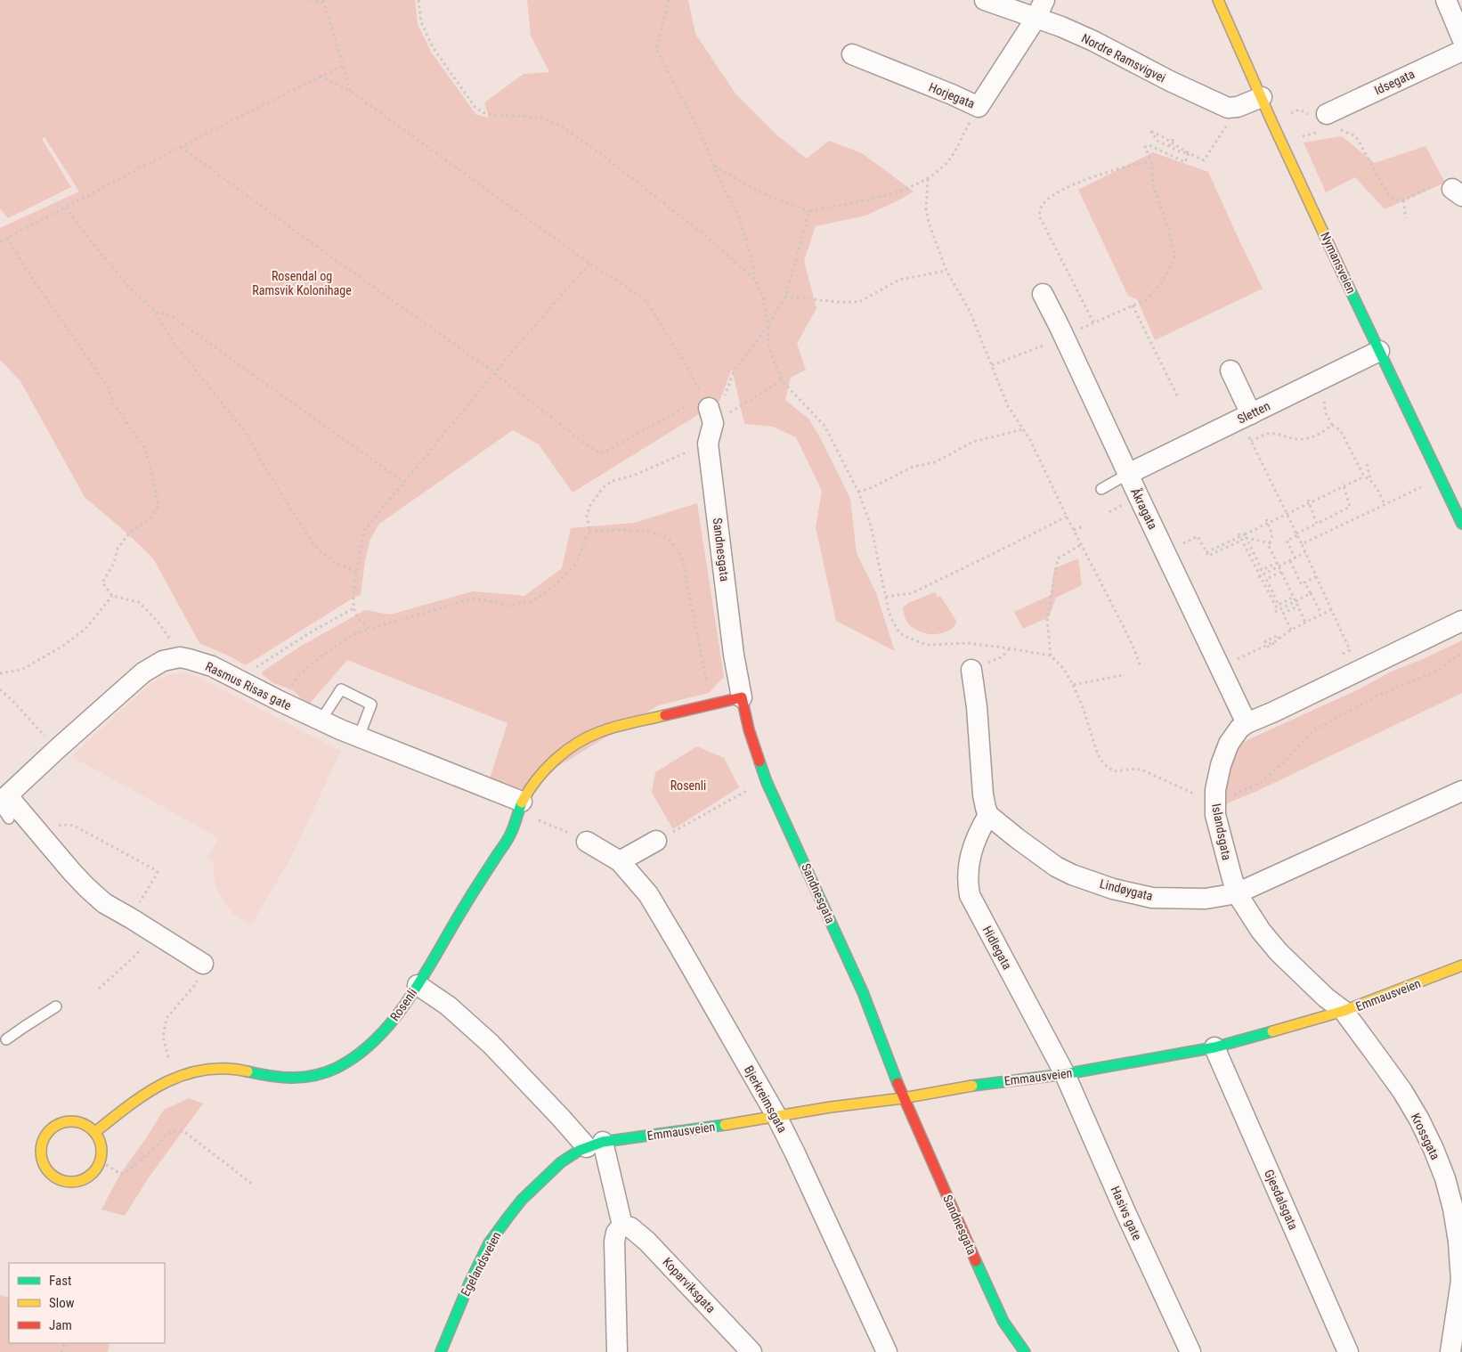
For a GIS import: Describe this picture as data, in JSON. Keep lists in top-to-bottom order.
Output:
{
  "streets": {
    "street": [
      "Nordre Ramsvigvei",
      "Idsegata",
      "Horjegata",
      "Nymansveien",
      "Sletten",
      "Åkragata",
      "Sandnesgata",
      "Rasmus Risas gate",
      "Islandsgata",
      "Lindøygata",
      "Hidlegata",
      "Emmausveien",
      "Rosenli",
      "Bjerkreimsgata",
      "Krossgata",
      "Gjesdalsgata",
      "Hasivs gate",
      "Egelandsveien",
      "Koparviksgata"
    ]
  },
  "crossings": [
    ["Nordre Ramsvigvei", "Horjegata"],
    ["Nordre Ramsvigvei", "Nymansveien"],
    ["Nymansveien", "Sletten"],
    ["Sletten", "Åkragata"],
    ["Åkragata", "Islandsgata"],
    ["Sandnesgata", "Emmausveien"],
    ["Sandnesgata", "Rosenli"],
    ["Rasmus Risas gate", "Rosenli"],
    ["Islandsgata", "Lindøygata"],
    ["Islandsgata", "Emmausveien"],
    ["Islandsgata", "Krossgata"],
    ["Lindøygata", "Hidlegata"],
    ["Hidlegata", "Emmausveien"],
    ["Hidlegata", "Hasivs gate"],
    ["Emmausveien", "Bjerkreimsgata"],
    ["Emmausveien", "Krossgata"],
    ["Emmausveien", "Gjesdalsgata"],
    ["Emmausveien", "Hasivs gate"],
    ["Emmausveien", "Egelandsveien"]
  ],
  "parks": ["Rosendal og Ramsvik Kolonihage", "Rosenli"],
  "legend": ["Fast", "Slow", "Jam"]
}
